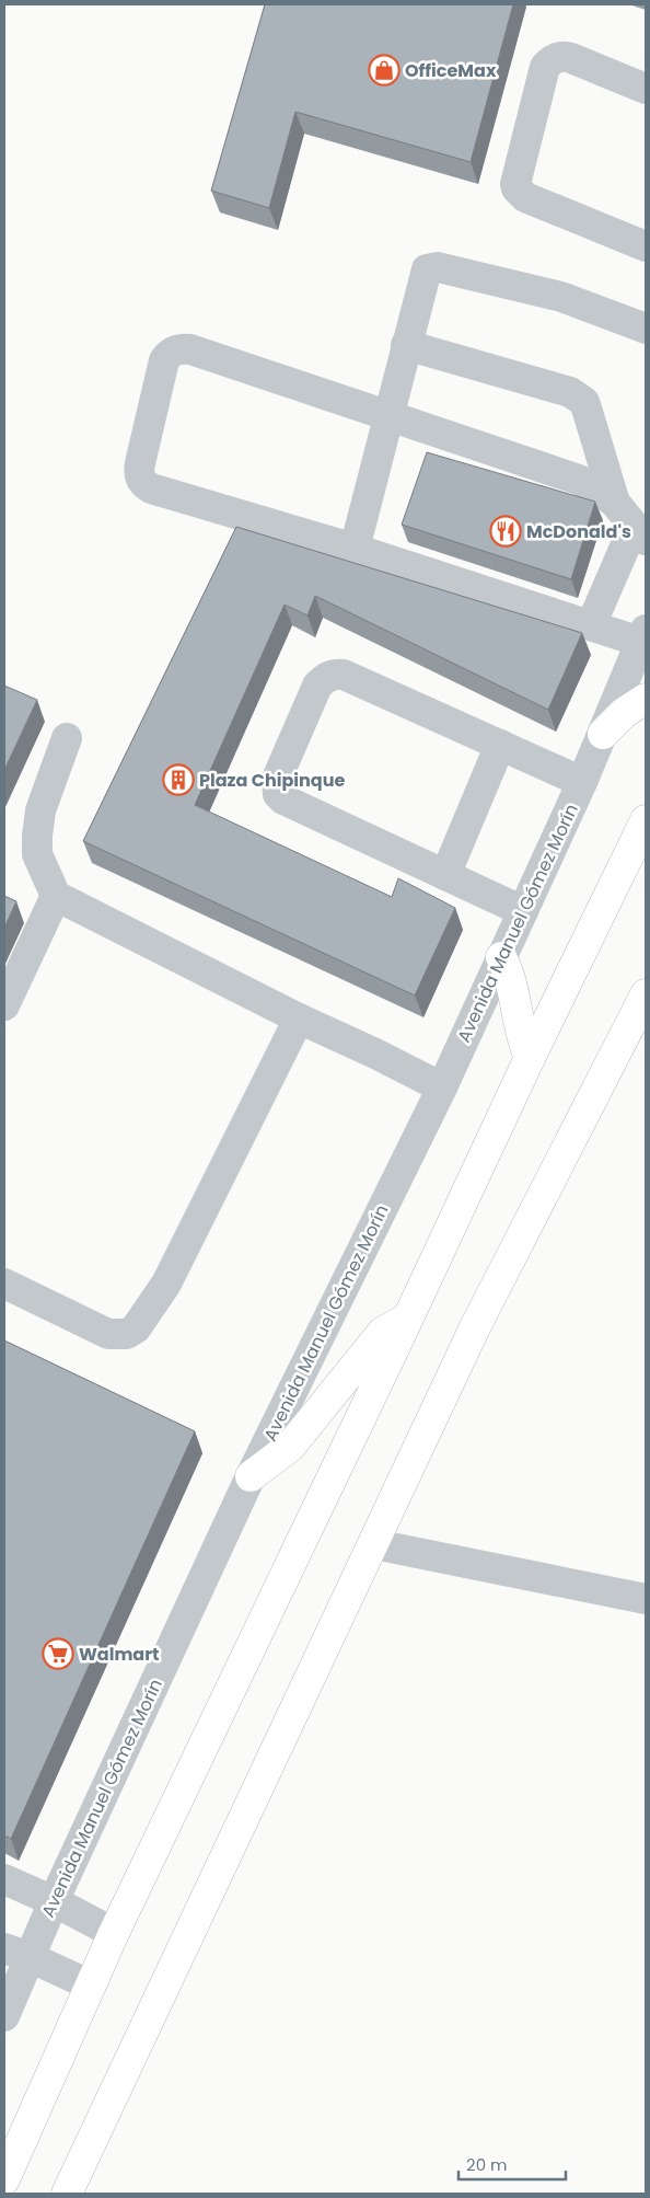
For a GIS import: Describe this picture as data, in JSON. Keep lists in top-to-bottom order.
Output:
{
  "streets": {
    "street": ["Avenida Manuel Gómez Morín"]
  },
  "places": {
    "shop": ["OfficeMax"],
    "restaurant": ["McDonald's"],
    "building": ["Plaza Chipinque"],
    "supermarket": ["Walmart"]
  },
  "scale_bar": "20 m"
}
